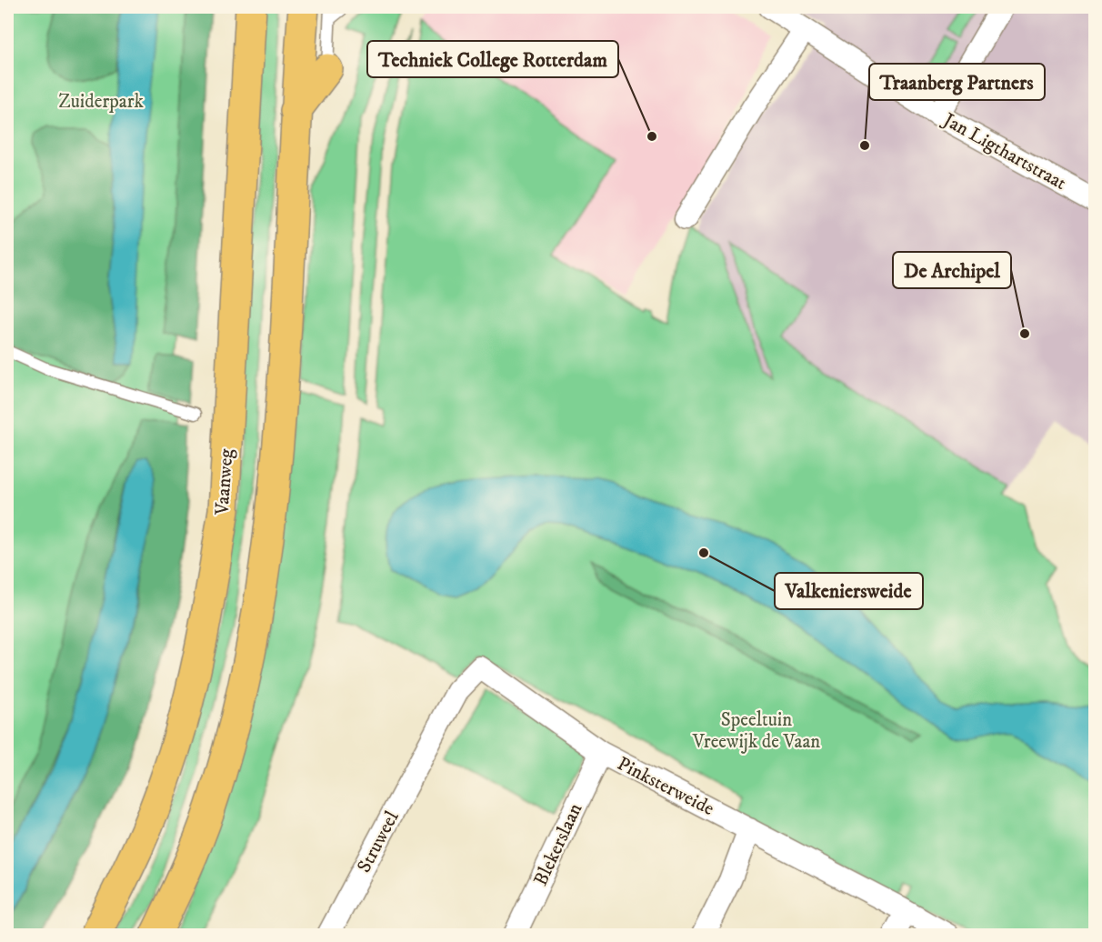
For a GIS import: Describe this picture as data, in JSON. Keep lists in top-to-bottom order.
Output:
{
  "streets": {
    "highway": ["Vaanweg"],
    "street": [
      "Jan Ligthartstraat",
      "Pinksterweide",
      "Struweel",
      "Blekerslaan"
    ]
  },
  "crossings": [
    ["Pinksterweide", "Struweel"],
    ["Pinksterweide", "Blekerslaan"]
  ],
  "parks": ["Zuiderpark", "Speeltuin Vreewijk de Vaan"],
  "places": [
    "Techniek College Rotterdam",
    "Traanberg Partners",
    "De Archipel",
    "Valkeniersweide"
  ]
}
